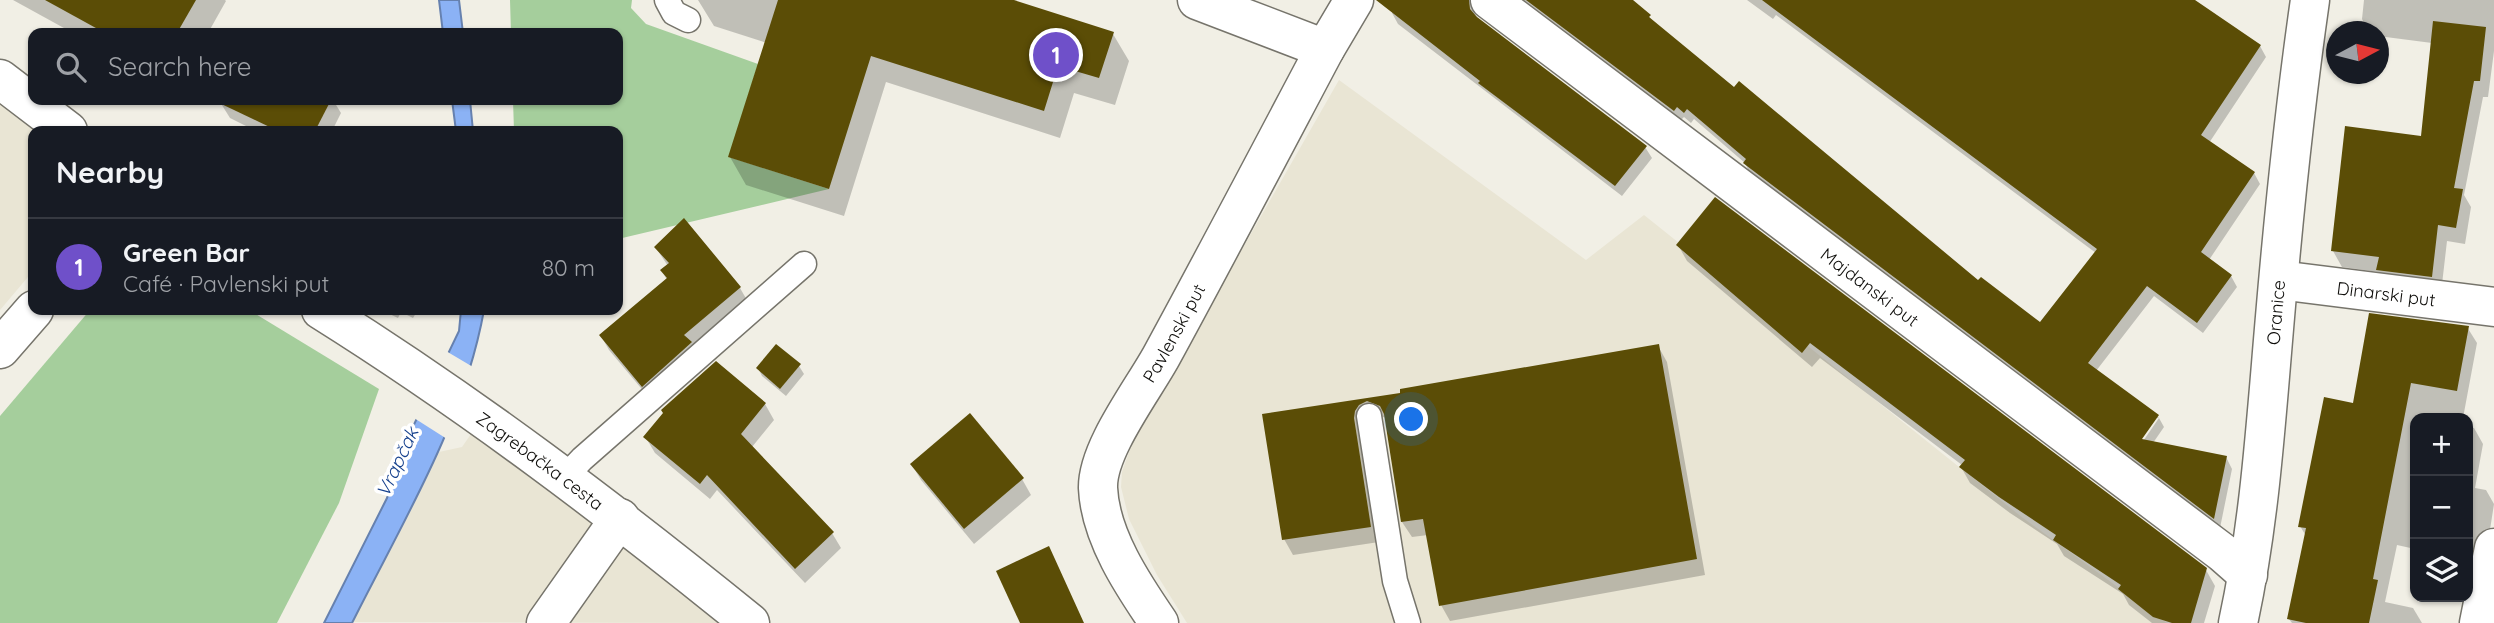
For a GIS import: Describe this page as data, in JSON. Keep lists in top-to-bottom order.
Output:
{
  "streets": {
    "street": [
      "Majdanski put",
      "Dinarski put",
      "Oranice",
      "Pavlenski put",
      "Zagrebačka cesta"
    ]
  },
  "crossings": [
    ["Majdanski put", "Oranice"],
    ["Dinarski put", "Oranice"]
  ],
  "water": ["Vrapčak"],
  "north": "right",
  "page": {
    "pins": "1",
    "search": "Search here",
    "heading": "Nearby",
    "list": [
      {
        "mark": "1",
        "name": "Green Bar",
        "note": "Café · Pavlenski put",
        "value": "80 m"
      }
    ],
    "map_buttons": ["+", "−"]
  }
}
